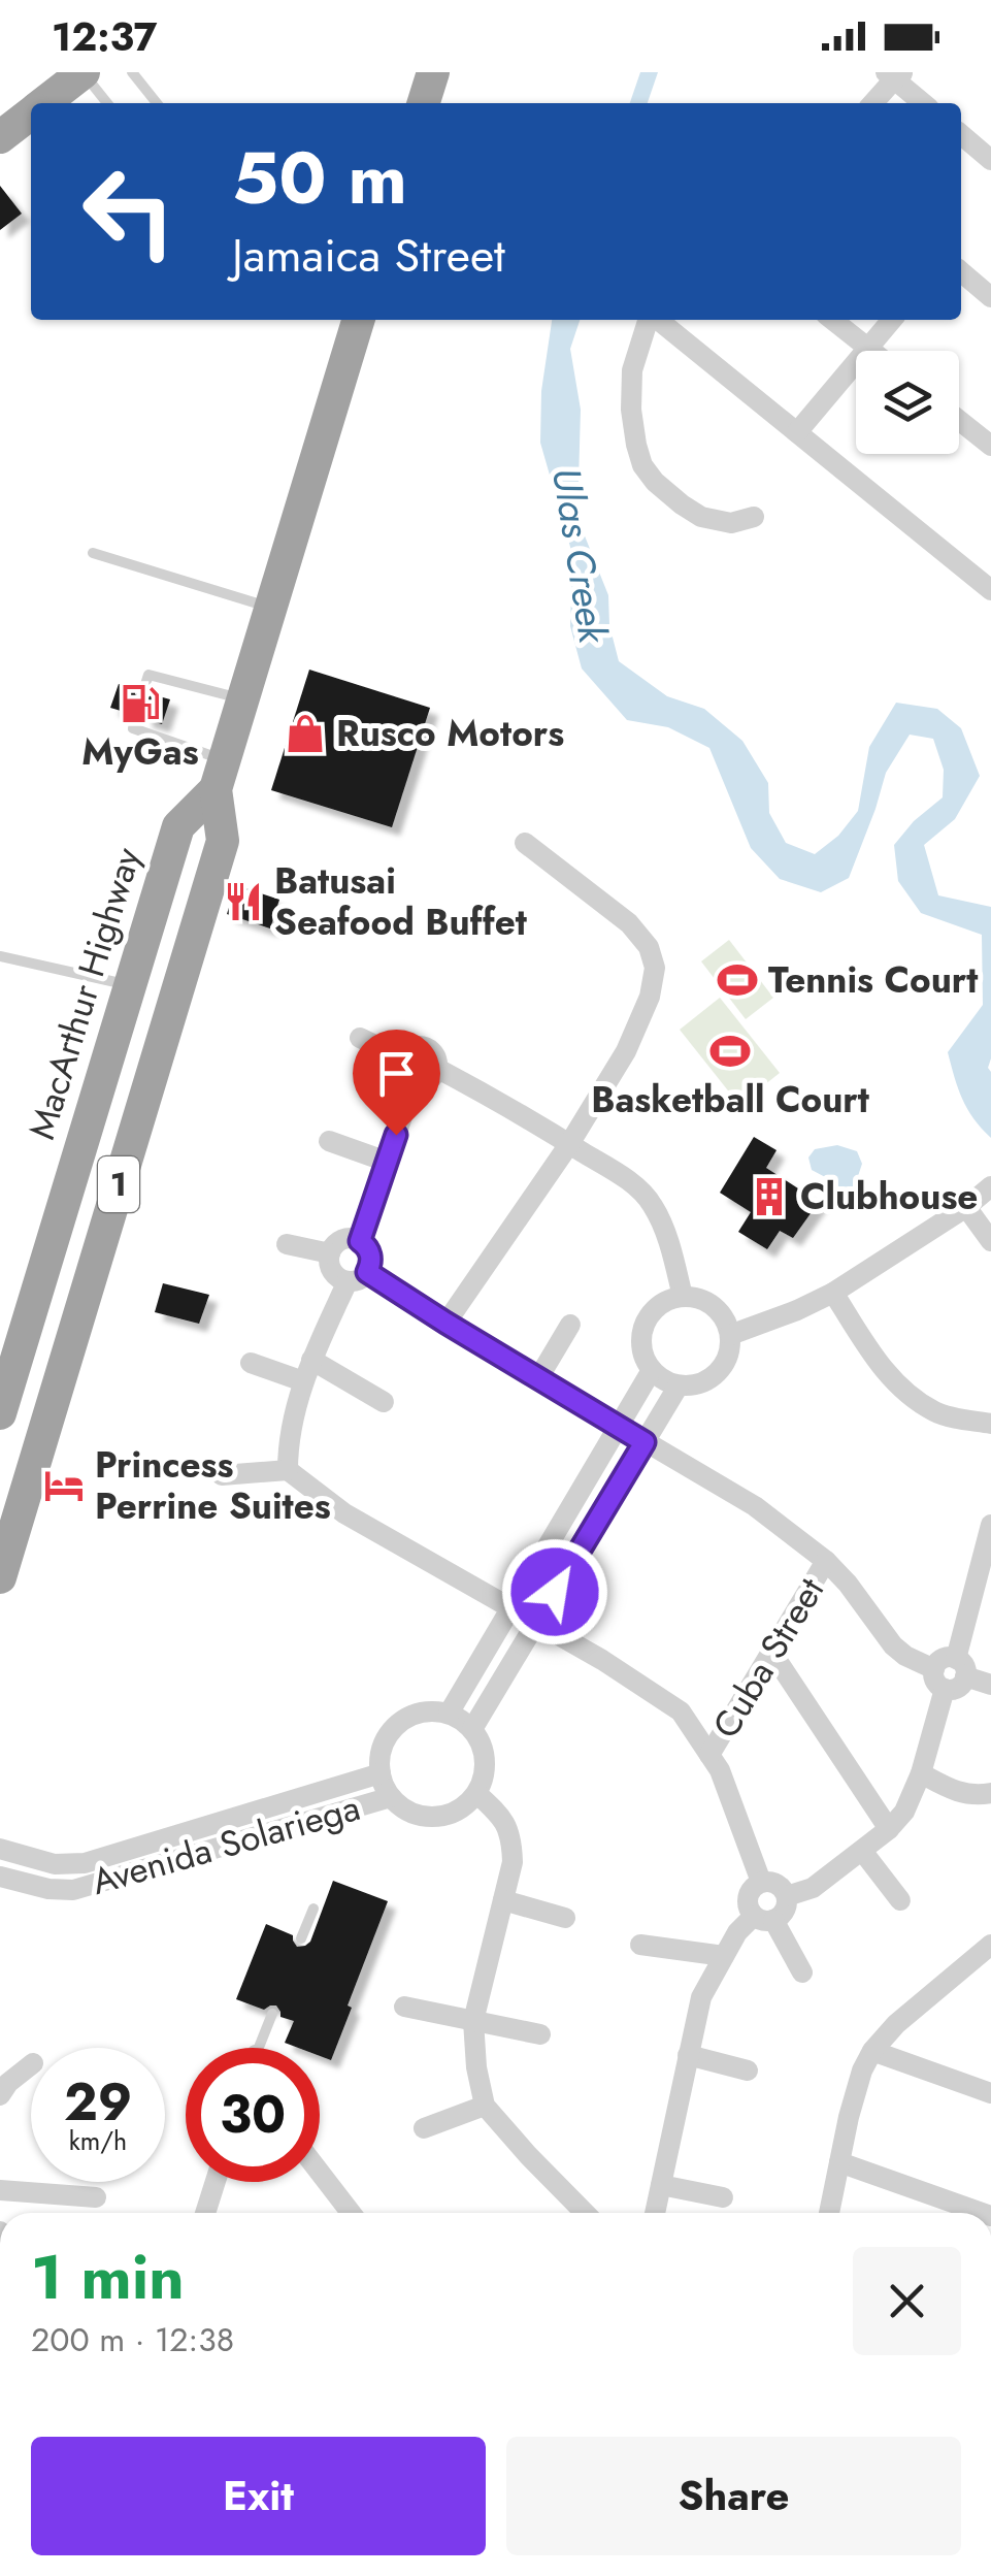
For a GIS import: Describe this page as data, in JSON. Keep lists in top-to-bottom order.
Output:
{
  "streets": {
    "highway": ["MacArthur Highway", "1"],
    "street": ["Cuba Street", "Avenida Solariega"]
  },
  "water": ["Ulas Creek"],
  "places": {
    "fuel station": ["MyGas"],
    "shop": ["Rusco Motors"],
    "restaurant": ["Batusai Seafood Buffet"],
    "sports": ["Tennis Court", "Basketball Court"],
    "building": ["Clubhouse"],
    "hotel": ["Princess Perrine Suites"]
  },
  "page": {
    "status": "12:37",
    "turn": ["50 m", "Jamaica Street"],
    "speed": "29 km/h",
    "limit": "30",
    "heading": ["1 min", "200 m · 12:38"],
    "buttons": ["Exit", "Share"]
  }
}
